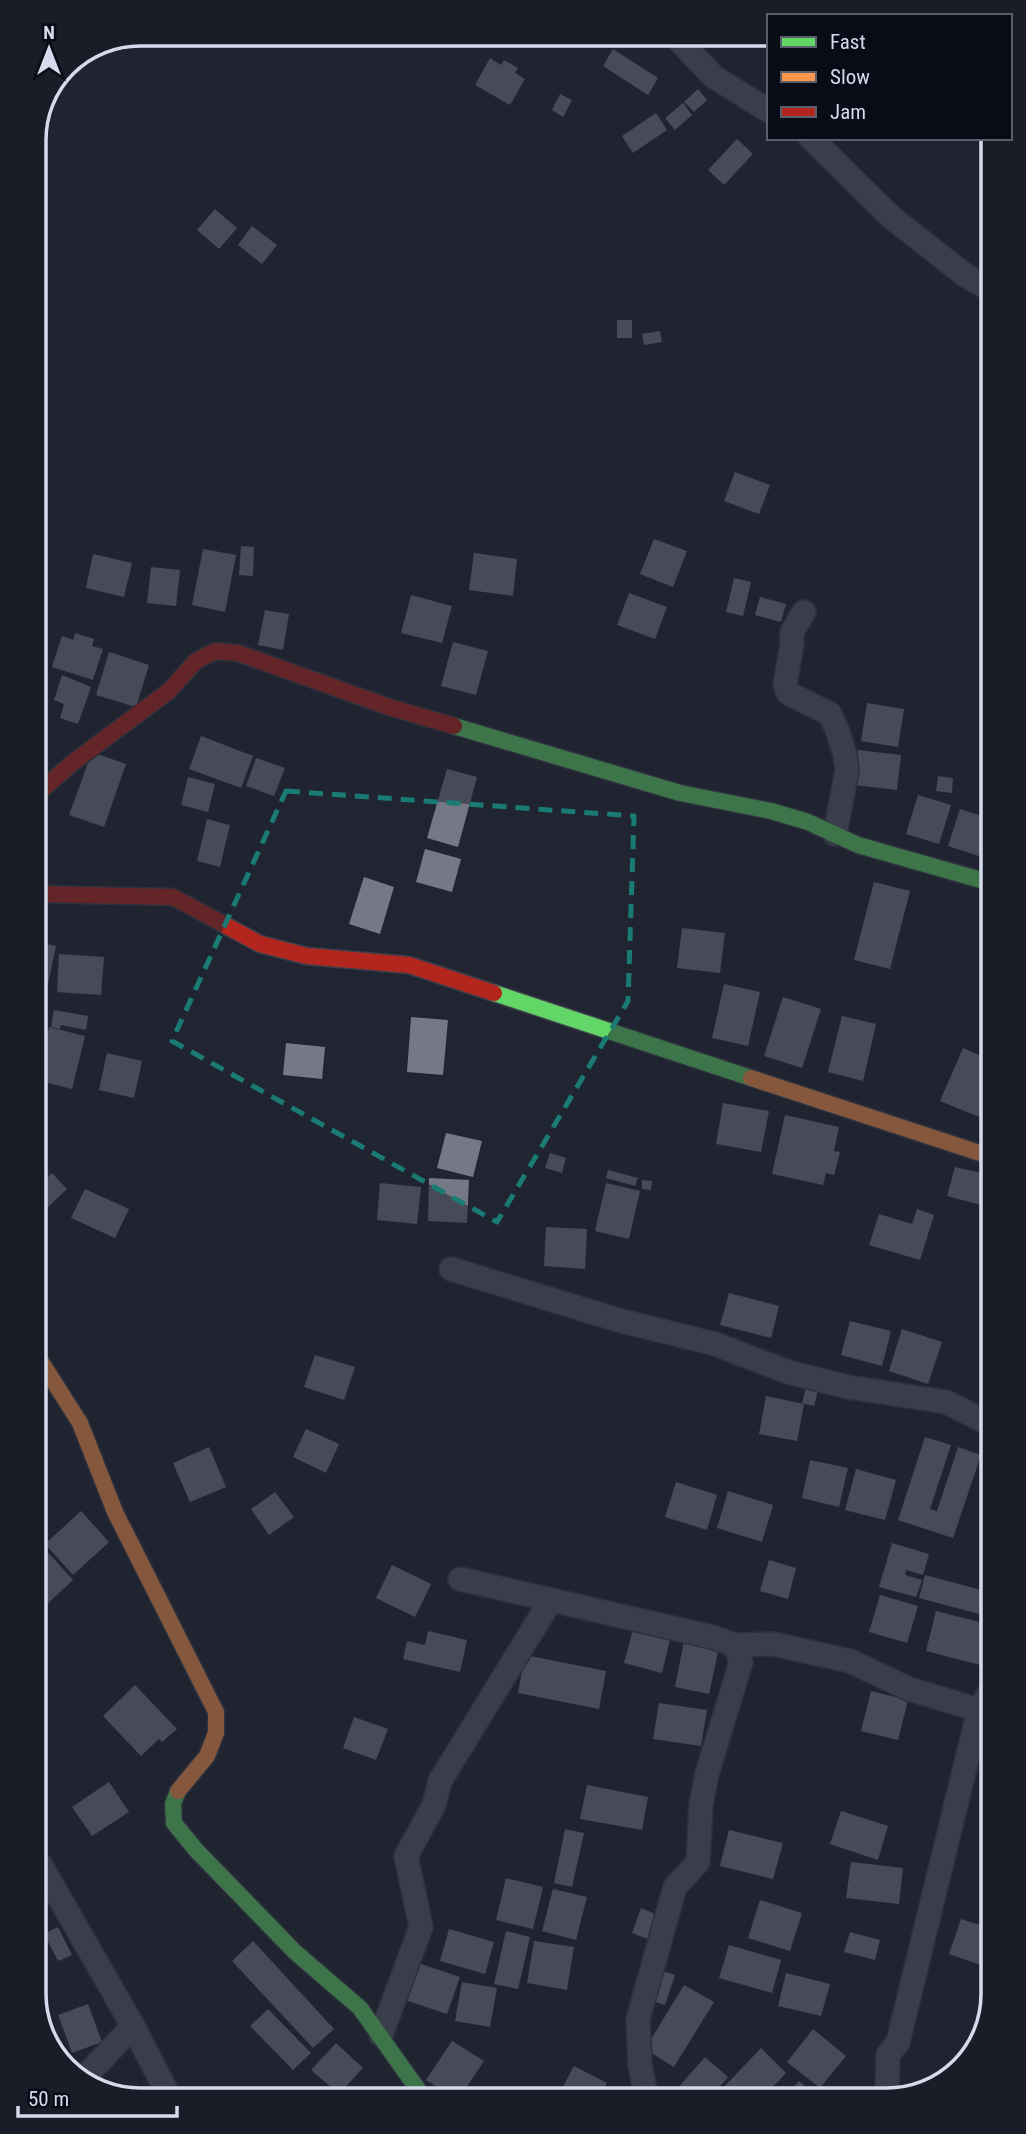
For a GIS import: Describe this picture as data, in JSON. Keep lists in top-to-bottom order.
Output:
{
  "legend": ["Fast", "Slow", "Jam"],
  "scale_bar": "50 m",
  "north": "top"
}
